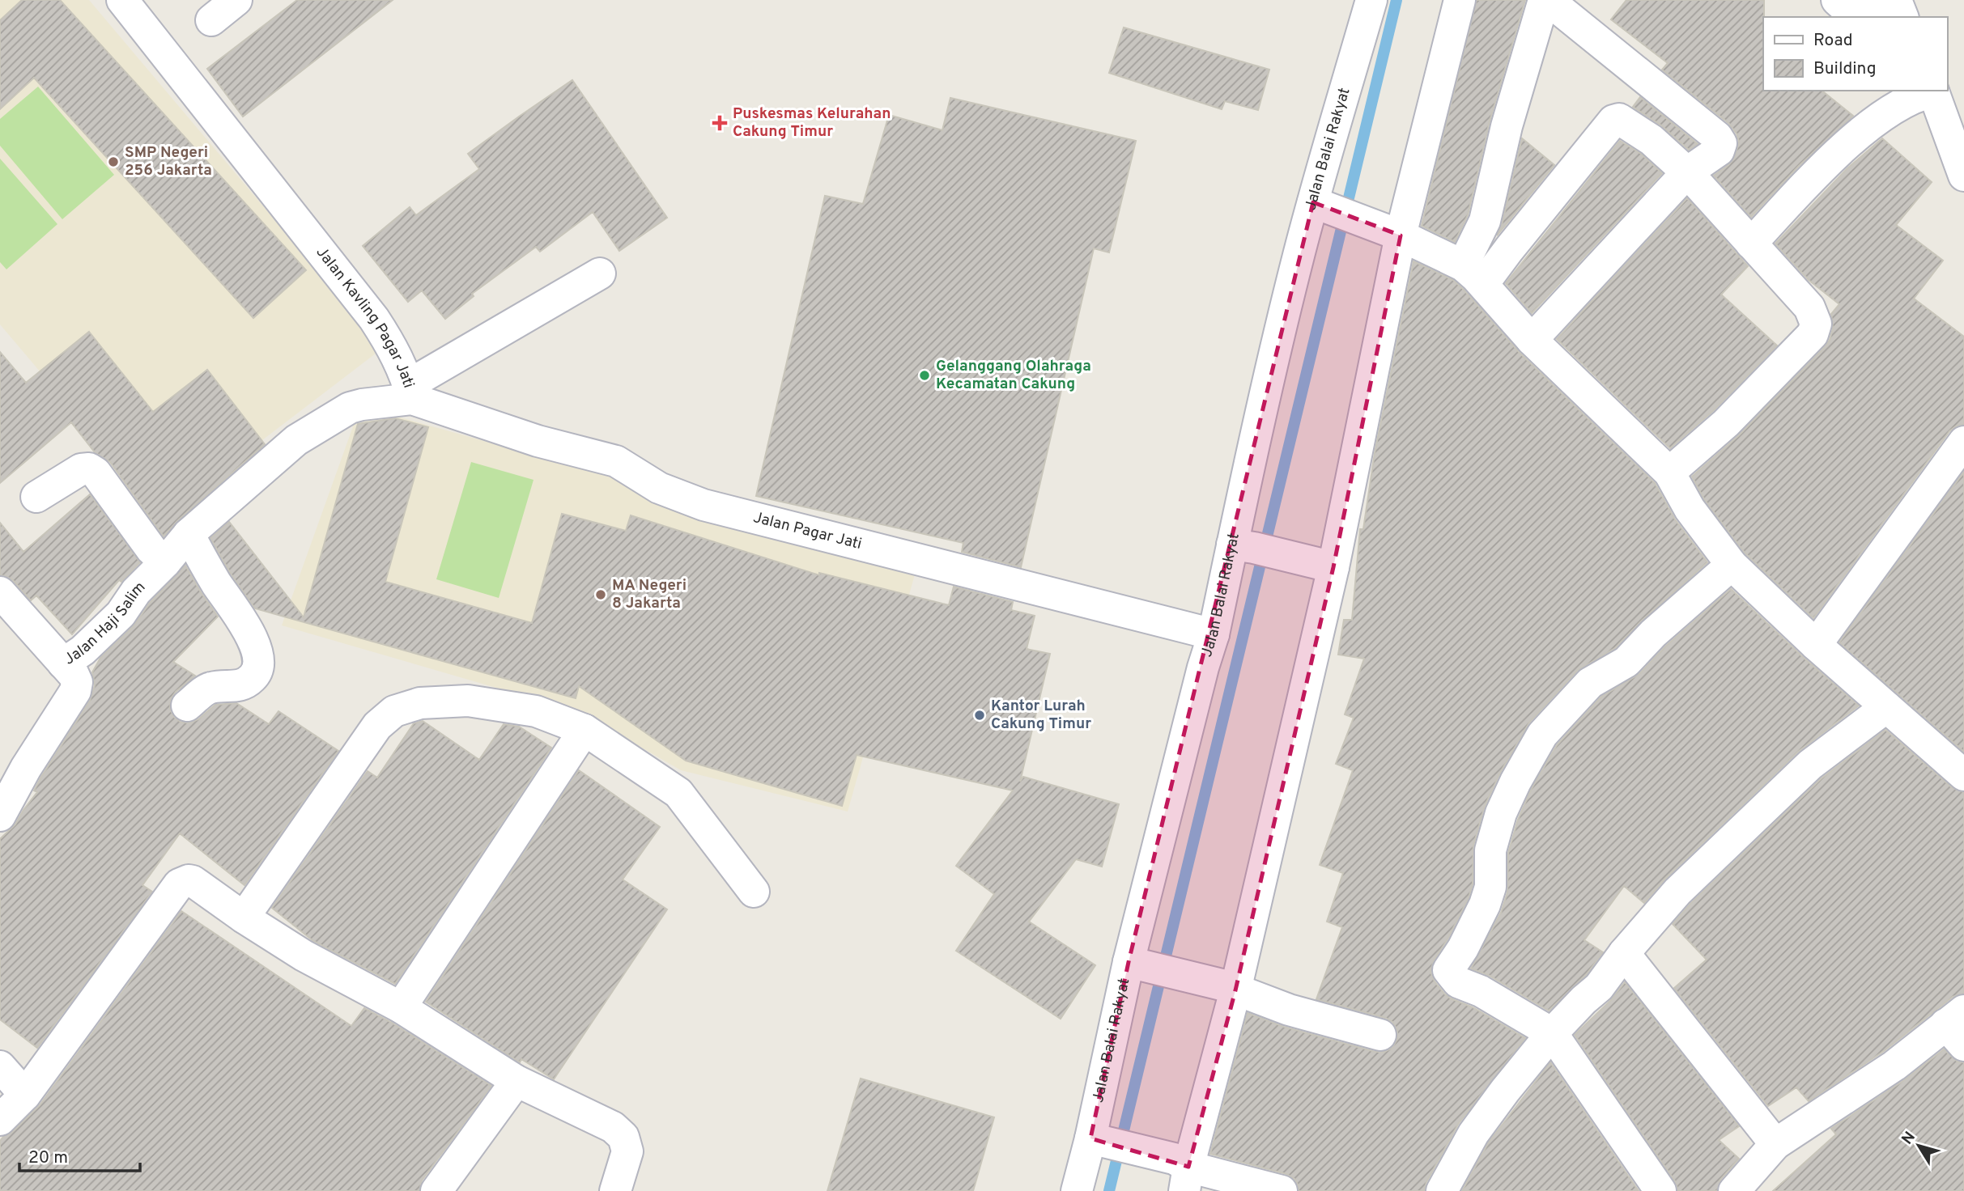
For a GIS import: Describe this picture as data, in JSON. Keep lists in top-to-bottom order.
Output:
{
  "streets": {
    "street": [
      "Jalan Balai Rakyat",
      "Jalan Kavling Pagar Jati",
      "Jalan Pagar Jati",
      "Jalan Haji Salim"
    ]
  },
  "crossings": [
    ["Jalan Balai Rakyat", "Jalan Pagar Jati"],
    ["Jalan Kavling Pagar Jati", "Jalan Pagar Jati"],
    ["Jalan Kavling Pagar Jati", "Jalan Haji Salim"]
  ],
  "places": {
    "health": ["Puskesmas Kelurahan Cakung Timur"],
    "other": [
      "SMP Negeri 256 Jakarta",
      "Gelanggang Olahraga Kecamatan Cakung",
      "MA Negeri 8 Jakarta",
      "Kantor Lurah Cakung Timur"
    ]
  },
  "legend": ["Road", "Building"],
  "scale_bar": "20 m",
  "north": "top left"
}
